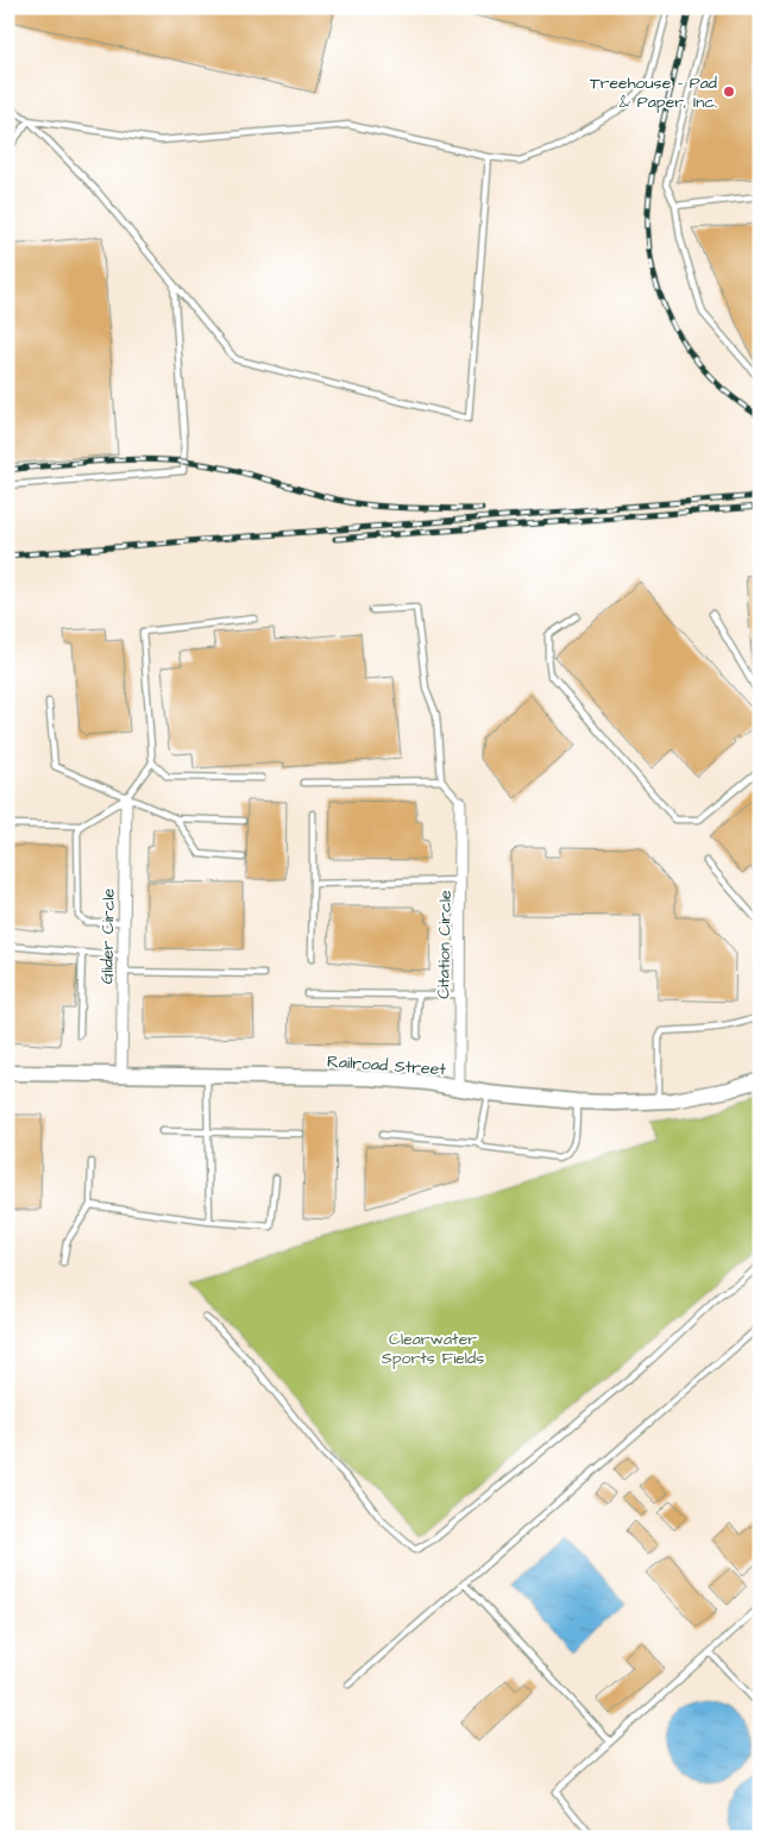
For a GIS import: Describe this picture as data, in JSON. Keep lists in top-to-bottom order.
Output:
{
  "streets": {
    "main road": ["Railroad Street"],
    "street": ["Glider Circle", "Citation Circle"]
  },
  "crossings": [
    ["Glider Circle", "Railroad Street"],
    ["Citation Circle", "Railroad Street"]
  ],
  "parks": ["Clearwater Sports Fields"],
  "places": ["Treehouse - Pad & Paper, Inc."]
}
